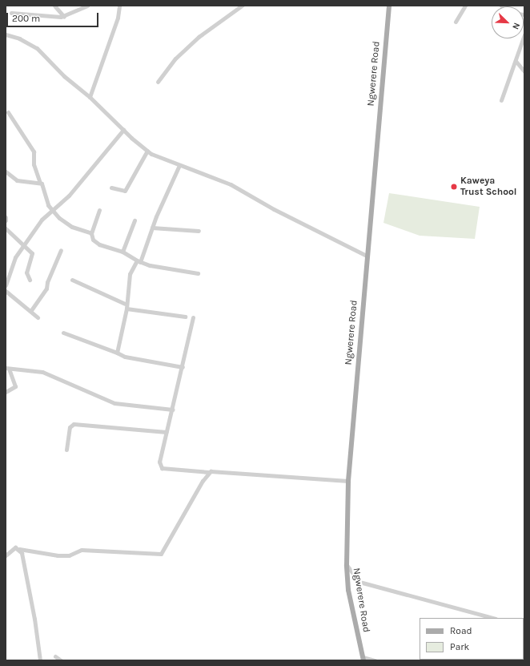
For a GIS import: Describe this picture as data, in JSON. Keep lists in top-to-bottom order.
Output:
{
  "streets": {
    "main road": ["Ngwerere Road"]
  },
  "places": ["Kaweya Trust School"],
  "legend": ["Road", "Park"],
  "scale_bar": "200 m",
  "north": "bottom right"
}
